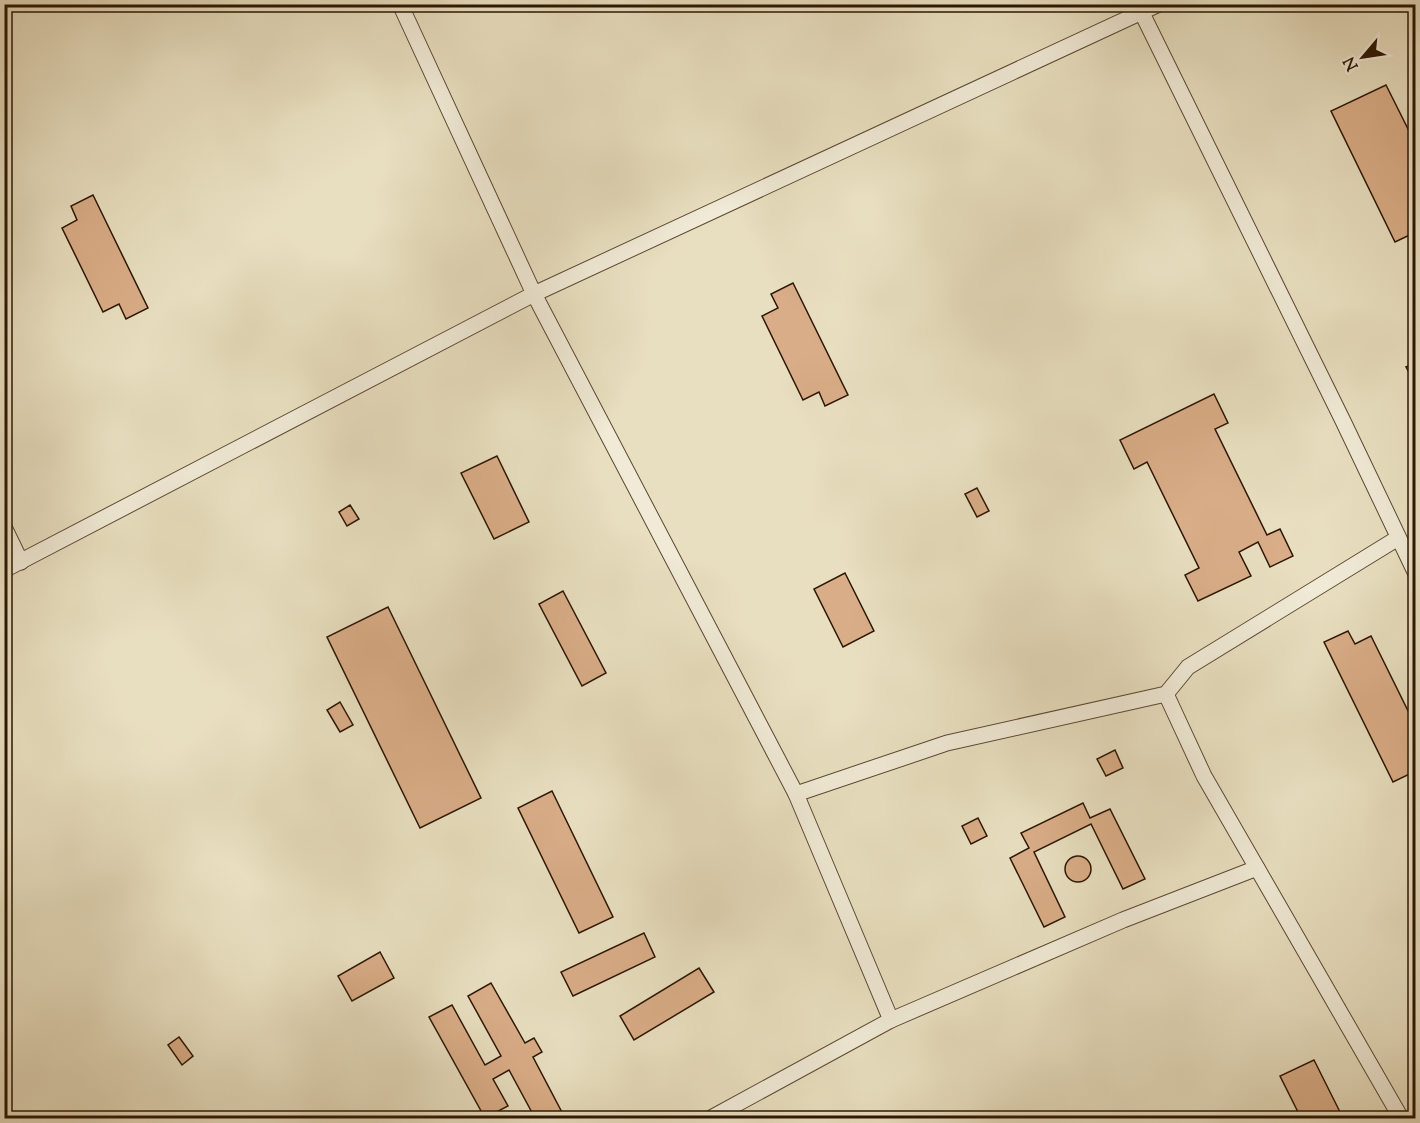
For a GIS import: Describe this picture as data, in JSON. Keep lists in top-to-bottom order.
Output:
{
  "north": "bottom left"
}
